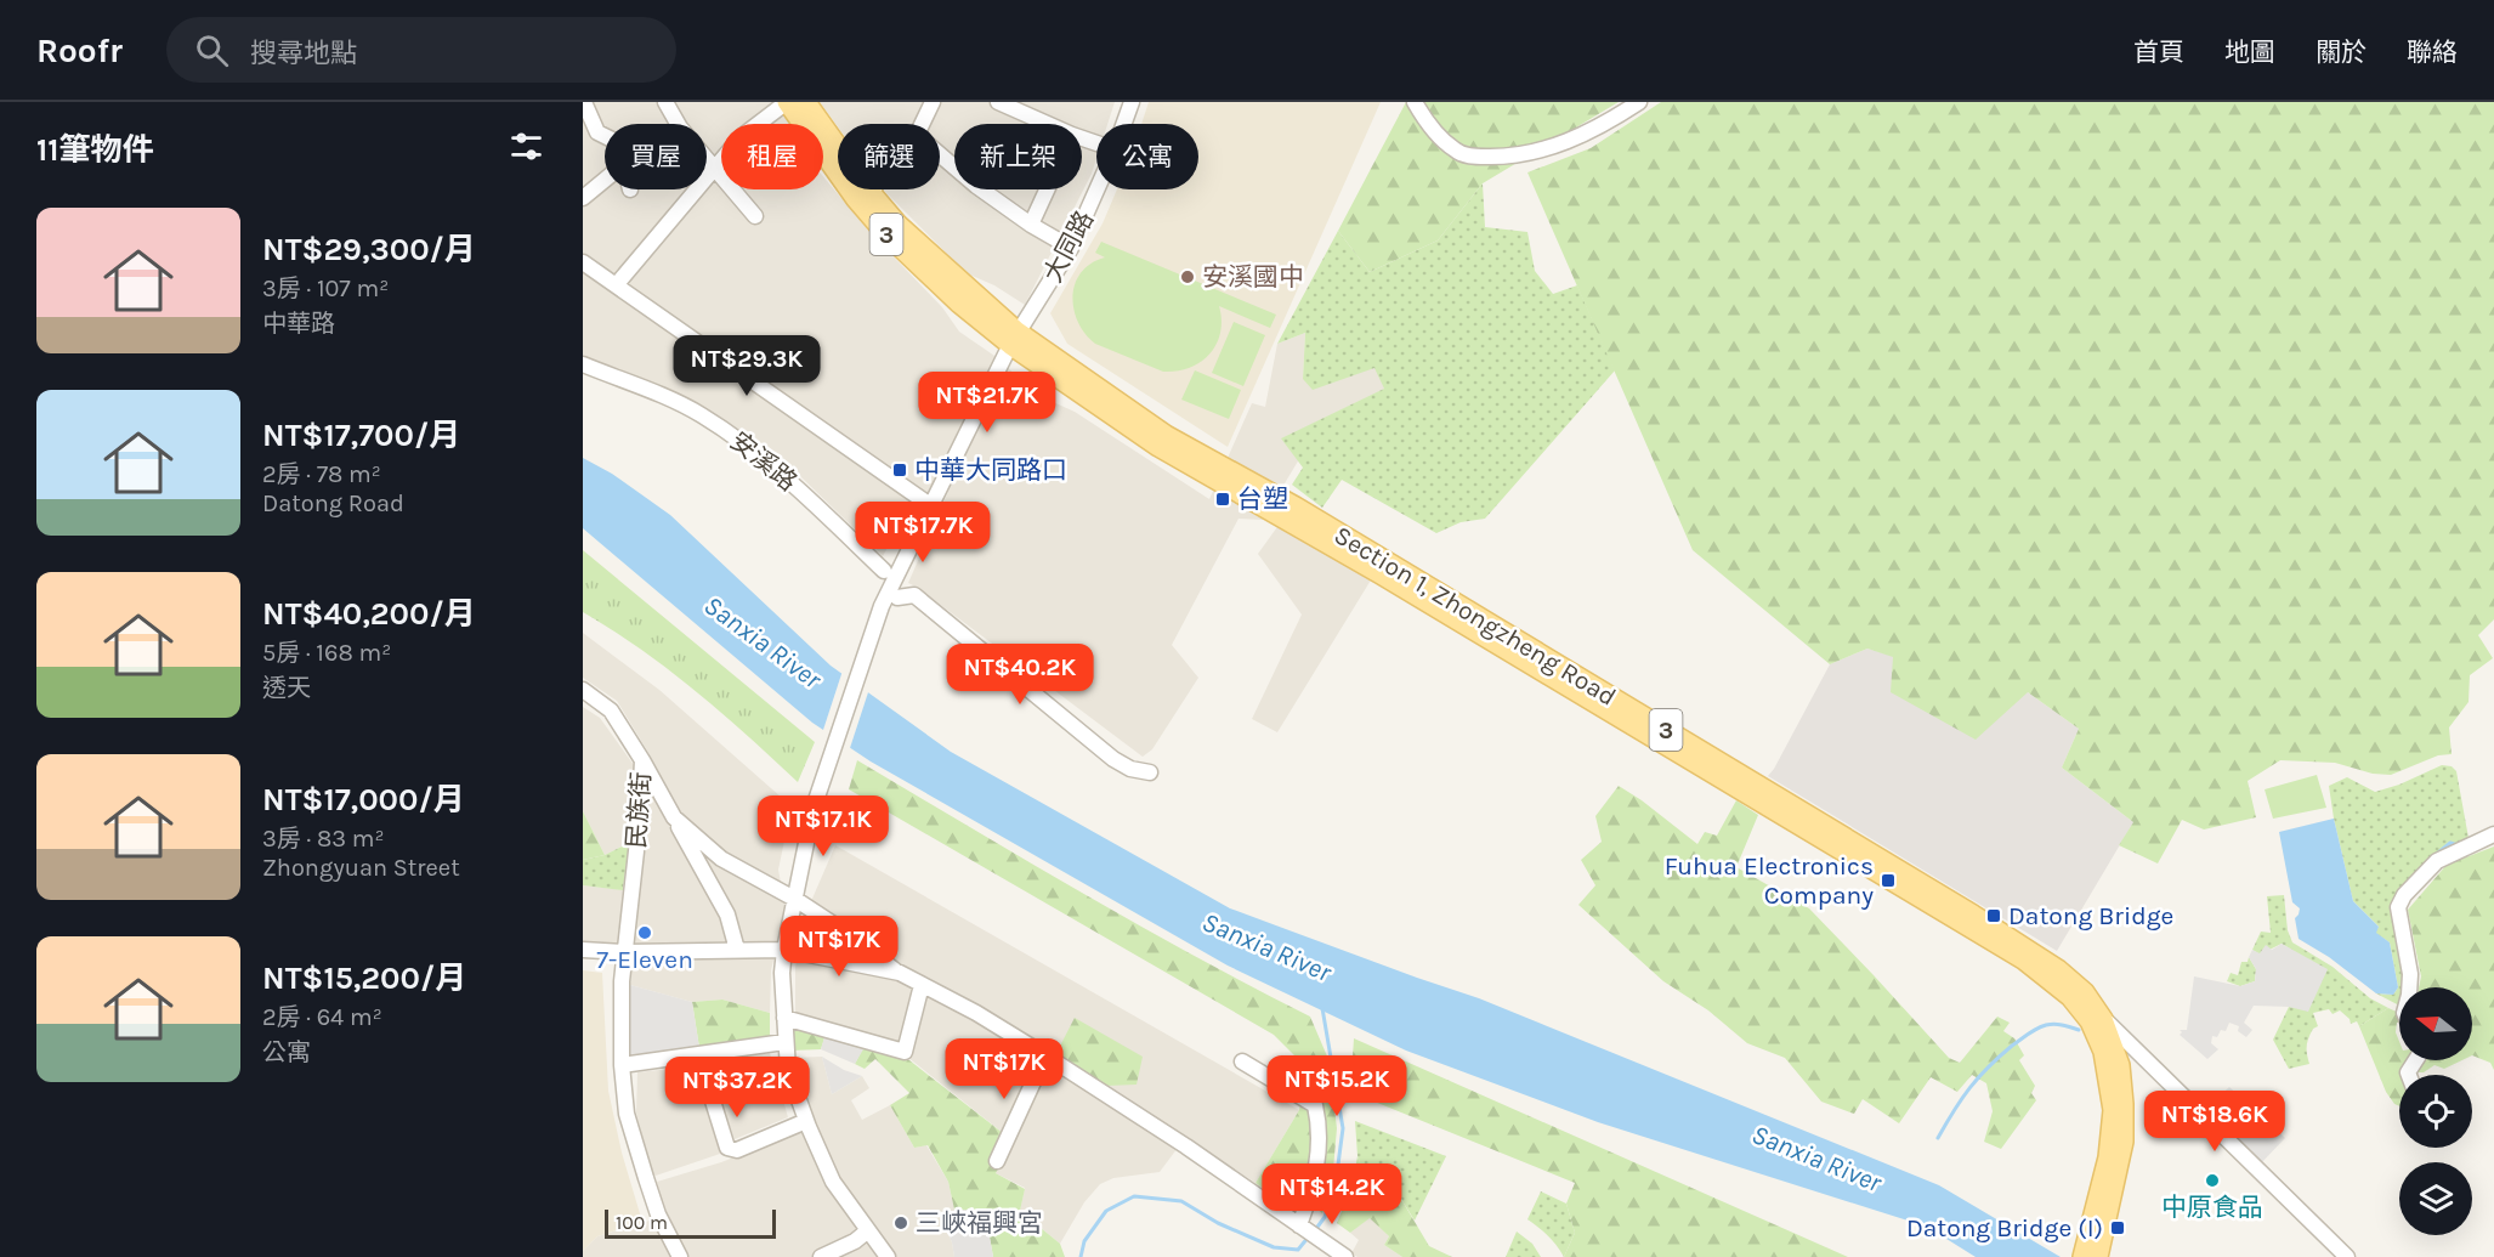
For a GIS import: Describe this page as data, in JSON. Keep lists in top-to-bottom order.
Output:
{
  "streets": {
    "main road": ["3", "Section 1, Zhongzheng Road"],
    "street": ["大同路", "安溪路", "民族街"]
  },
  "crossings": [
    ["3", "Section 1, Zhongzheng Road"],
    ["大同路", "Section 1, Zhongzheng Road"]
  ],
  "water": ["Sanxia River"],
  "places": {
    "other": [
      "安溪國中",
      "7-Eleven",
      "中原食品",
      "三峽福興宮"
    ],
    "transit": [
      "中華大同路口",
      "台塑",
      "Fuhua Electronics Company",
      "Datong Bridge",
      "Datong Bridge (I)"
    ]
  },
  "scale_bar": "100 m",
  "north": "left",
  "page": {
    "header": "Roofr",
    "search": "搜尋地點",
    "nav": [
      "首頁",
      "地圖",
      "關於",
      "聯絡"
    ],
    "heading": "11筆物件",
    "chip": [
      "買屋",
      "租屋",
      "篩選",
      "新上架",
      "公寓"
    ],
    "list": [
      {
        "name": "NT$29,300/月",
        "note": "3房 · 107 m² · 中華路"
      },
      {
        "name": "NT$17,700/月",
        "note": "2房 · 78 m² · Datong Road"
      },
      {
        "name": "NT$40,200/月",
        "note": "5房 · 168 m² · 透天"
      },
      {
        "name": "NT$17,000/月",
        "note": "3房 · 83 m² · Zhongyuan Street"
      },
      {
        "name": "NT$15,200/月",
        "note": "2房 · 64 m² · 公寓"
      }
    ],
    "price": [
      "NT$29.3K",
      "NT$21.7K",
      "NT$17.7K",
      "NT$40.2K",
      "NT$17.1K",
      "NT$17K",
      "NT$17K",
      "NT$15.2K",
      "NT$37.2K",
      "NT$18.6K",
      "NT$14.2K"
    ],
    "scale": "100 m"
  }
}
